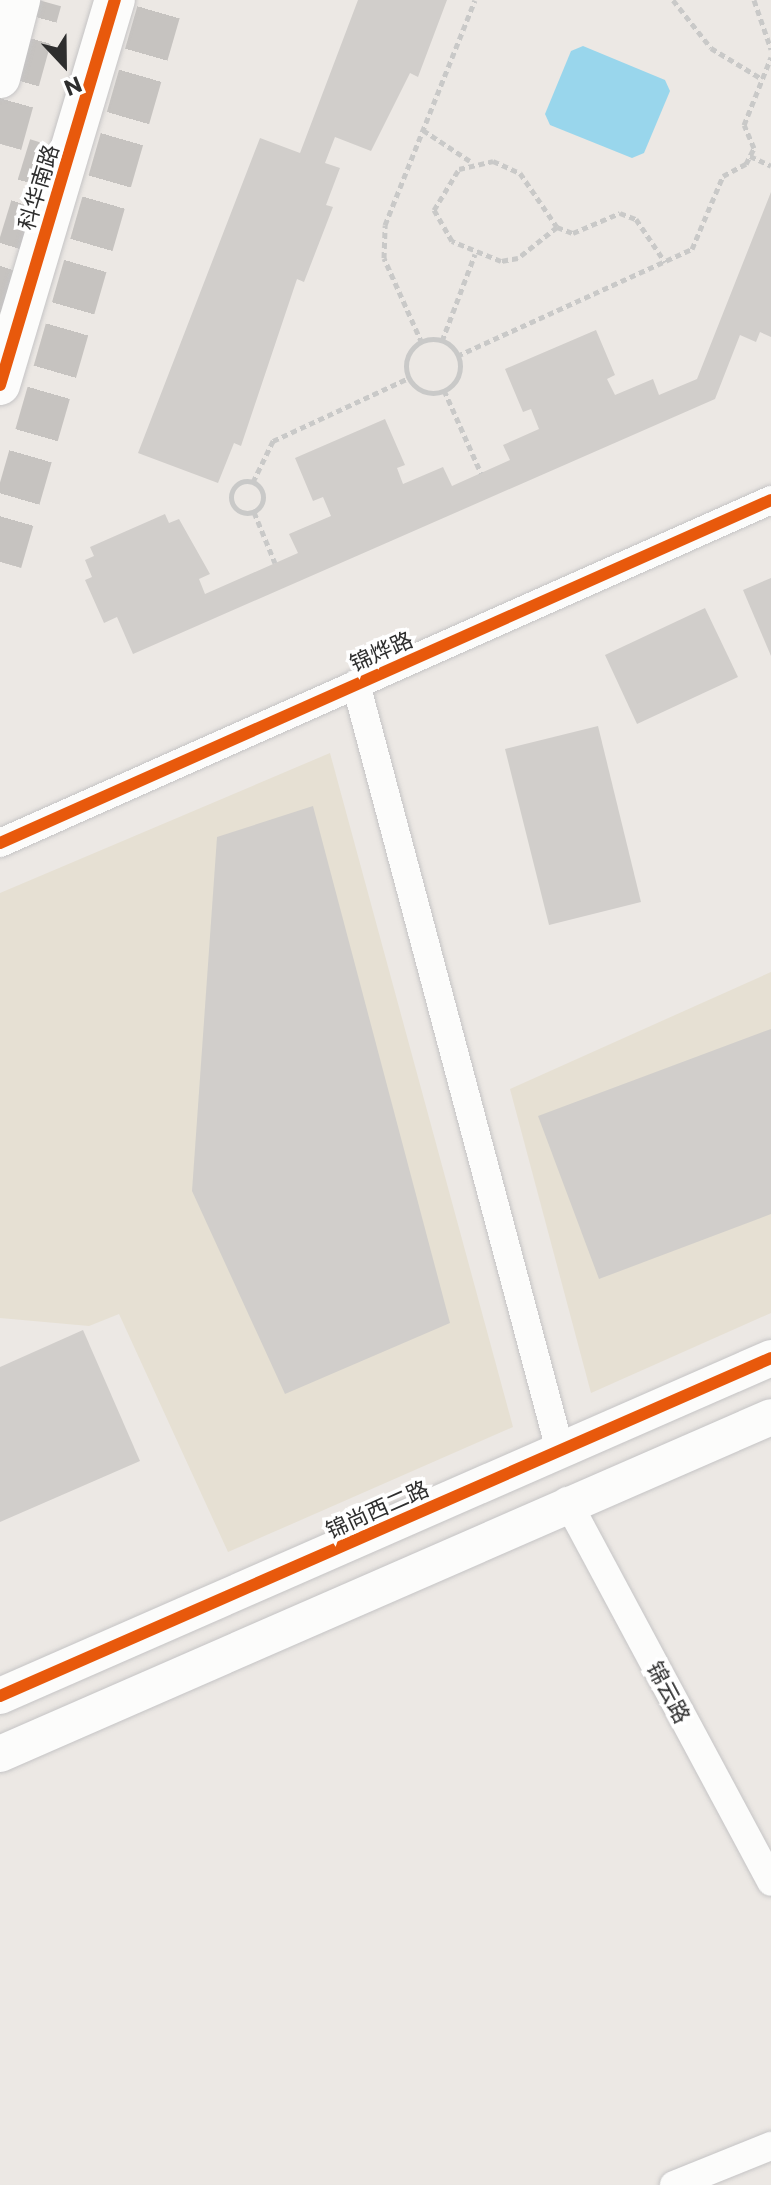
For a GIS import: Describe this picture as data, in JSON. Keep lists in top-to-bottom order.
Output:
{
  "streets": {
    "main road": ["科华南路"],
    "street": ["锦烨路", "锦尚西二路", "锦云路"]
  },
  "north": "bottom"
}
